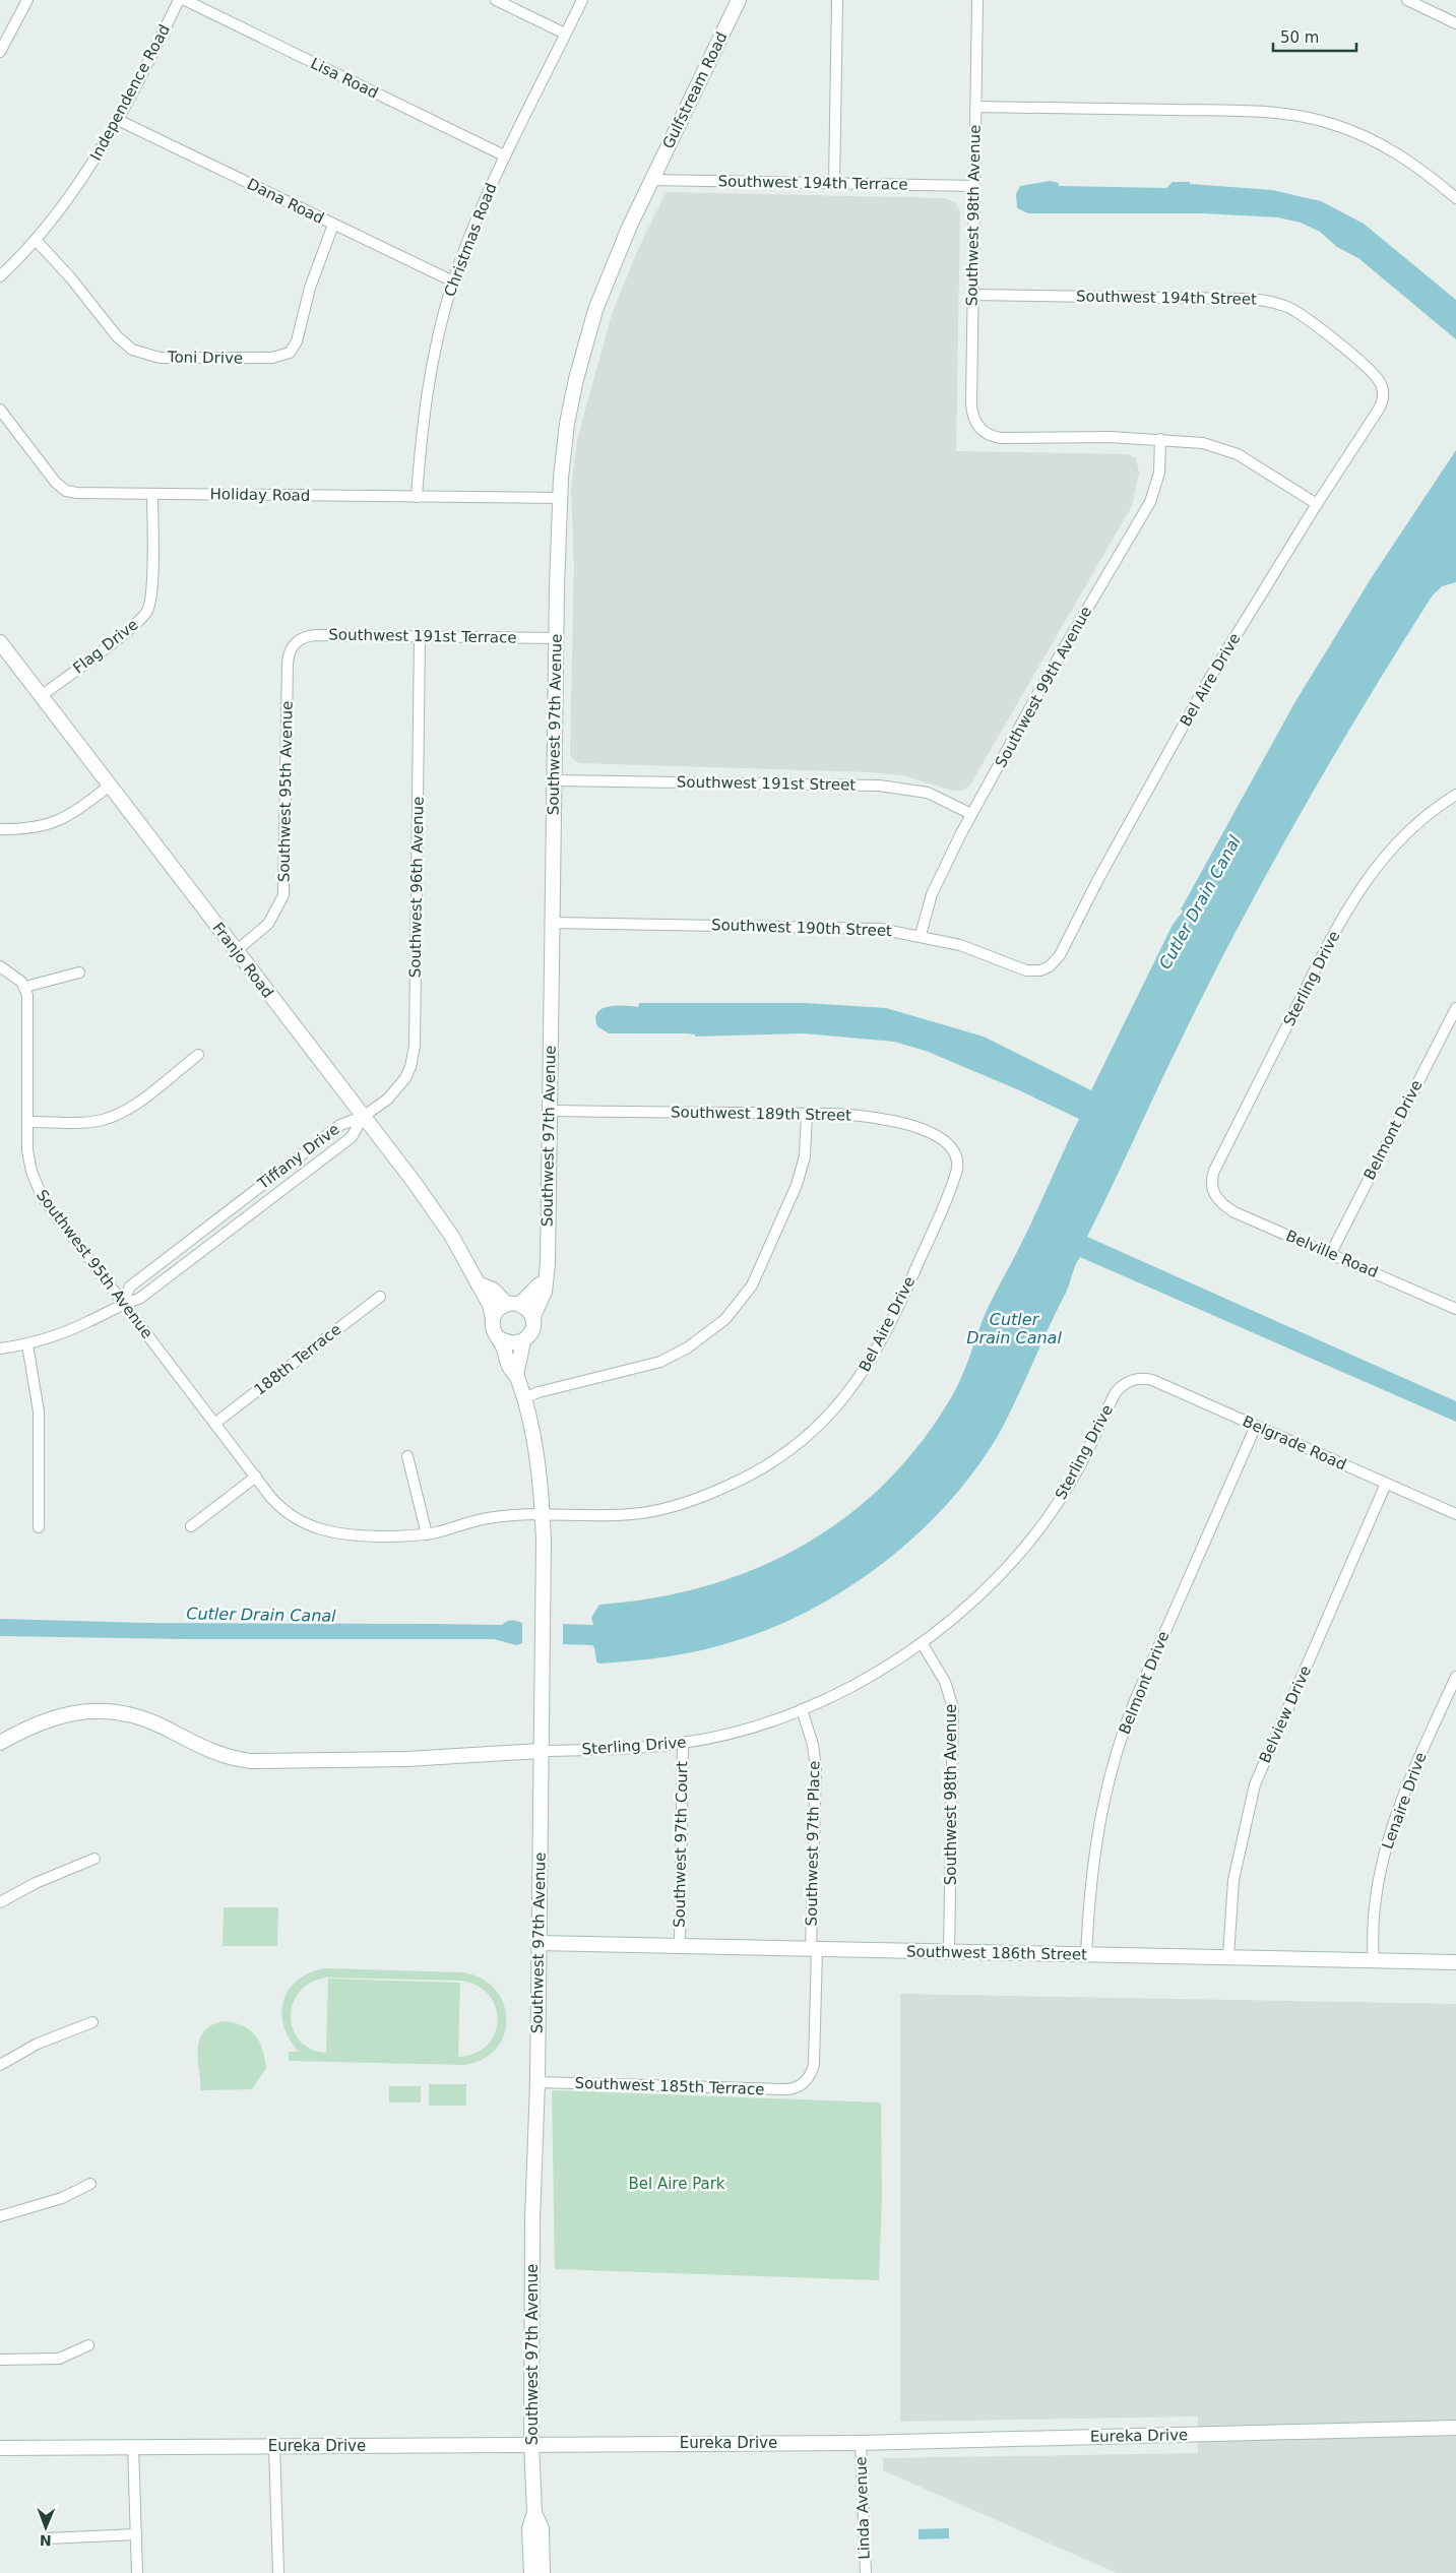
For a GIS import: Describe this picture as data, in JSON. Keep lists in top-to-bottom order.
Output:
{
  "streets": {
    "street": [
      "Lisa Road",
      "Gulfstream Road",
      "Independence Road",
      "Southwest 194th Terrace",
      "Dana Road",
      "Southwest 98th Avenue",
      "Christmas Road",
      "Southwest 194th Street",
      "Toni Drive",
      "Holiday Road",
      "Southwest 191st Terrace",
      "Flag Drive",
      "Bel Aire Drive",
      "Southwest 99th Avenue",
      "Southwest 97th Avenue",
      "Southwest 191st Street",
      "Southwest 95th Avenue",
      "Southwest 96th Avenue",
      "Southwest 190th Street",
      "Franjo Road",
      "Sterling Drive",
      "Southwest 189th Street",
      "Belmont Drive",
      "Tiffany Drive",
      "Belville Road",
      "188th Terrace",
      "Belgrade Road",
      "Belview Drive",
      "Lenaire Drive",
      "Southwest 97th Place",
      "Southwest 97th Court",
      "Southwest 186th Street",
      "Southwest 185th Terrace",
      "Eureka Drive",
      "Linda Avenue"
    ]
  },
  "crossings": [
    ["Lisa Road", "Christmas Road"],
    ["Gulfstream Road", "Southwest 194th Terrace"],
    ["Gulfstream Road", "Southwest 97th Avenue"],
    ["Independence Road", "Dana Road"],
    ["Independence Road", "Toni Drive"],
    ["Southwest 194th Terrace", "Southwest 98th Avenue"],
    ["Southwest 194th Terrace", "Southwest 97th Avenue"],
    ["Dana Road", "Christmas Road"],
    ["Dana Road", "Toni Drive"],
    ["Southwest 98th Avenue", "Southwest 194th Street"],
    ["Southwest 98th Avenue", "Southwest 99th Avenue"],
    ["Southwest 98th Avenue", "Sterling Drive"],
    ["Southwest 98th Avenue", "Southwest 186th Street"],
    ["Christmas Road", "Holiday Road"],
    ["Southwest 194th Street", "Bel Aire Drive"],
    ["Holiday Road", "Flag Drive"],
    ["Holiday Road", "Southwest 97th Avenue"],
    ["Southwest 191st Terrace", "Southwest 97th Avenue"],
    ["Southwest 191st Terrace", "Southwest 95th Avenue"],
    ["Southwest 191st Terrace", "Southwest 96th Avenue"],
    ["Flag Drive", "Franjo Road"],
    ["Bel Aire Drive", "Southwest 97th Avenue"],
    ["Bel Aire Drive", "Southwest 95th Avenue"],
    ["Bel Aire Drive", "Southwest 190th Street"],
    ["Bel Aire Drive", "Southwest 189th Street"],
    ["Southwest 99th Avenue", "Southwest 191st Street"],
    ["Southwest 99th Avenue", "Southwest 190th Street"],
    ["Southwest 97th Avenue", "Southwest 191st Street"],
    ["Southwest 97th Avenue", "Southwest 190th Street"],
    ["Southwest 97th Avenue", "Franjo Road"],
    ["Southwest 97th Avenue", "Sterling Drive"],
    ["Southwest 97th Avenue", "Southwest 189th Street"],
    ["Southwest 97th Avenue", "Southwest 186th Street"],
    ["Southwest 97th Avenue", "Southwest 185th Terrace"],
    ["Southwest 97th Avenue", "Eureka Drive"],
    ["Southwest 95th Avenue", "Franjo Road"],
    ["Southwest 95th Avenue", "Tiffany Drive"],
    ["Southwest 95th Avenue", "188th Terrace"],
    ["Southwest 96th Avenue", "Franjo Road"],
    ["Southwest 96th Avenue", "Tiffany Drive"],
    ["Franjo Road", "Tiffany Drive"],
    ["Sterling Drive", "Belville Road"],
    ["Sterling Drive", "Belgrade Road"],
    ["Sterling Drive", "Southwest 97th Place"],
    ["Sterling Drive", "Southwest 97th Court"],
    ["Belmont Drive", "Belville Road"],
    ["Belmont Drive", "Belgrade Road"],
    ["Belmont Drive", "Southwest 186th Street"],
    ["Belgrade Road", "Belview Drive"],
    ["Belview Drive", "Southwest 186th Street"],
    ["Lenaire Drive", "Southwest 186th Street"],
    ["Southwest 97th Place", "Southwest 186th Street"],
    ["Southwest 97th Place", "Southwest 185th Terrace"],
    ["Southwest 97th Court", "Southwest 186th Street"],
    ["Eureka Drive", "Linda Avenue"]
  ],
  "water": ["Cutler Drain Canal"],
  "parks": ["Bel Aire Park"],
  "scale_bar": "50 m",
  "north": "bottom"
}
